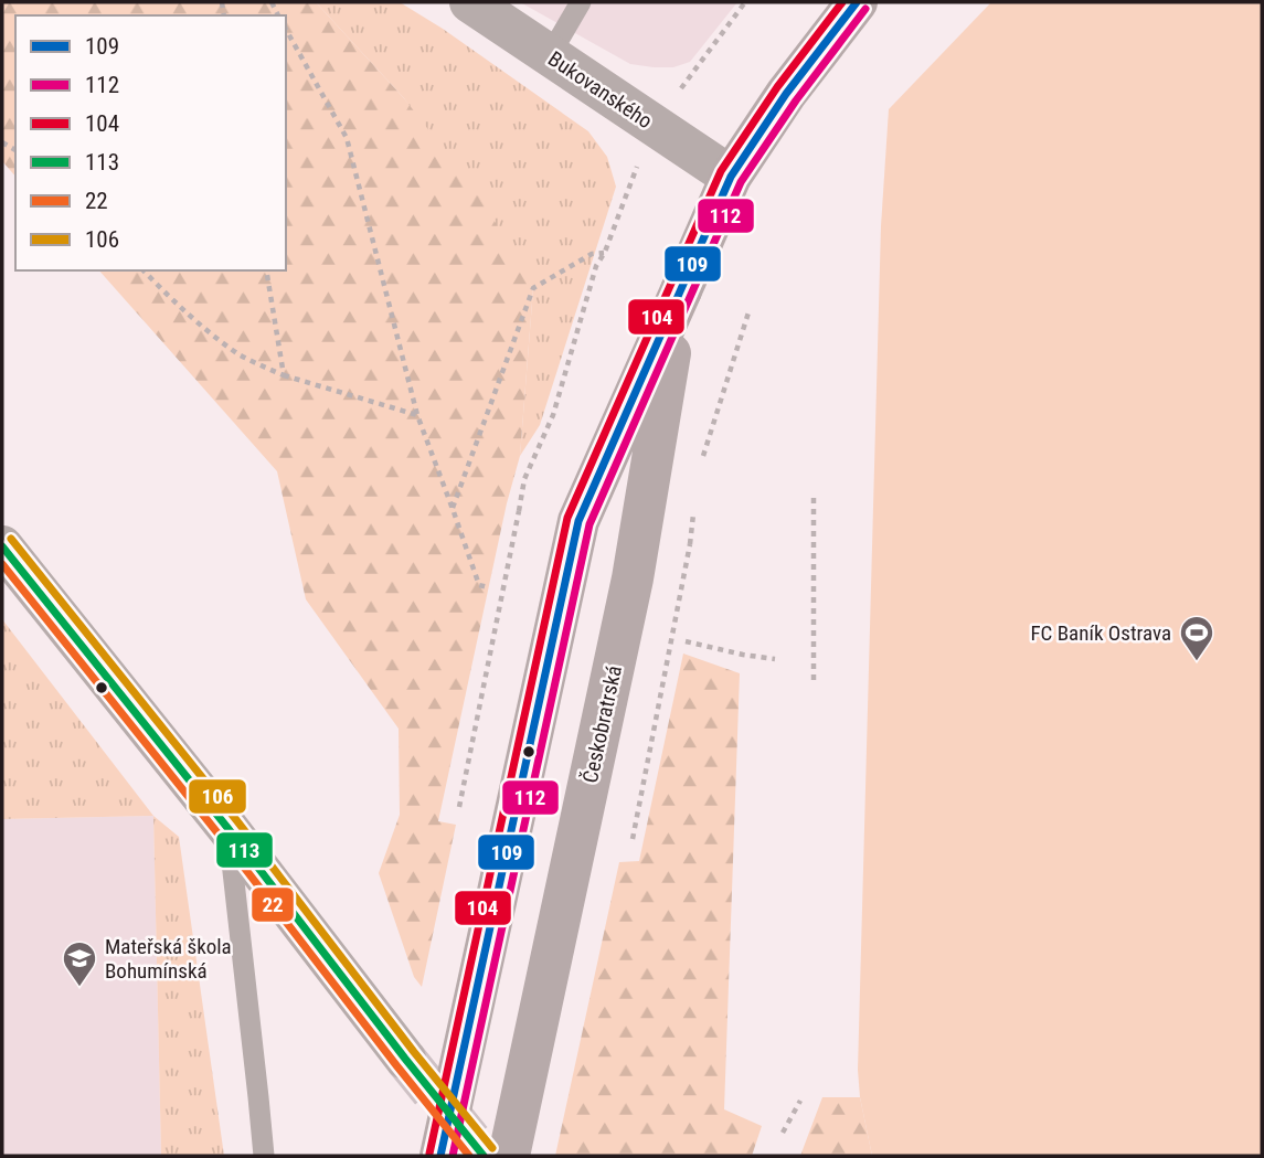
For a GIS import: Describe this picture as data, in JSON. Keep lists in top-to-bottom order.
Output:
{
  "streets": {
    "street": ["Bukovanského", "Českobratrská"]
  },
  "crossings": [
    ["Bukovanského", "Českobratrská"]
  ],
  "places": {
    "sports": ["FC Baník Ostrava"],
    "school or university": ["Mateřská škola Bohumínská"]
  },
  "lines": [
    "transit line 109",
    "transit line 104",
    "transit line 112",
    "transit line 106",
    "transit line 113",
    "transit line 22"
  ],
  "legend": [
    "109",
    "112",
    "104",
    "113",
    "22",
    "106"
  ]
}
